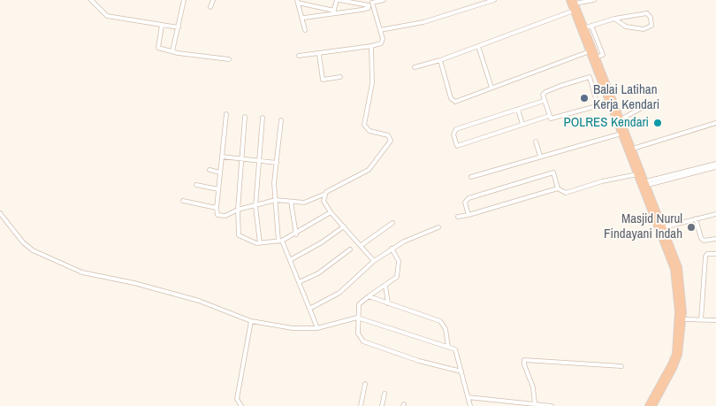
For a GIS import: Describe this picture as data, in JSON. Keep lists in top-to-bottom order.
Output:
{
  "places": ["Balai Latihan Kerja Kendari", "POLRES Kendari", "Masjid Nurul Findayani Indah"]
}
